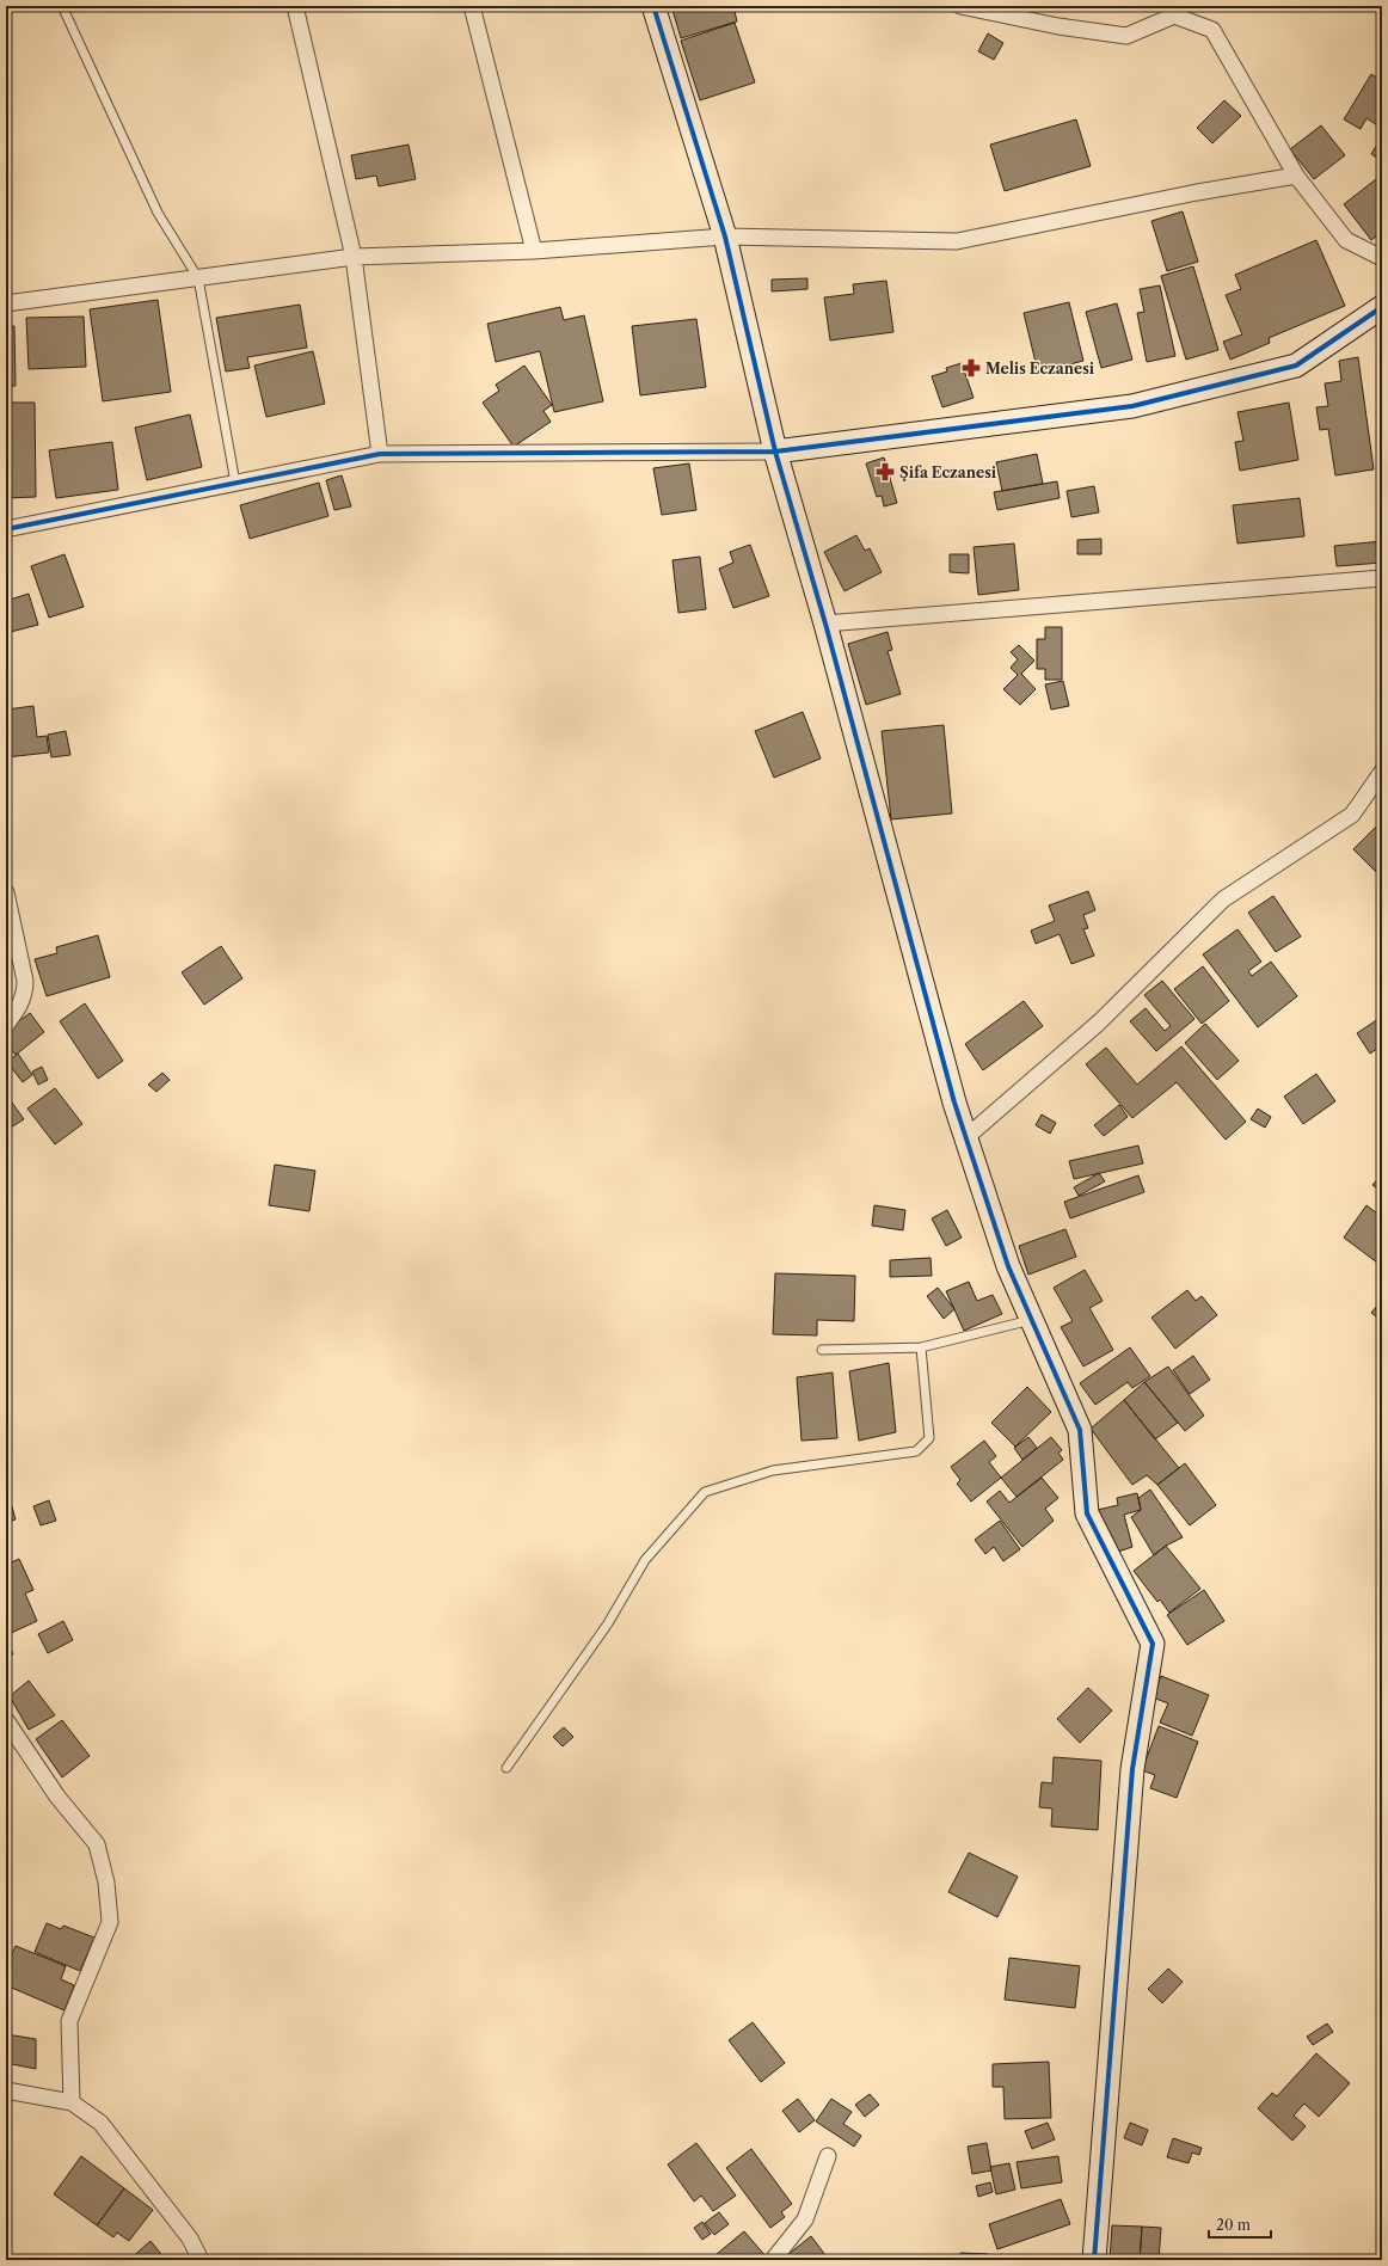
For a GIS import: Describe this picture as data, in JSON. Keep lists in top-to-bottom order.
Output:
{
  "places": {
    "pharmacy": ["Melis Eczanesi", "Şifa Eczanesi"]
  },
  "scale_bar": "20 m"
}
